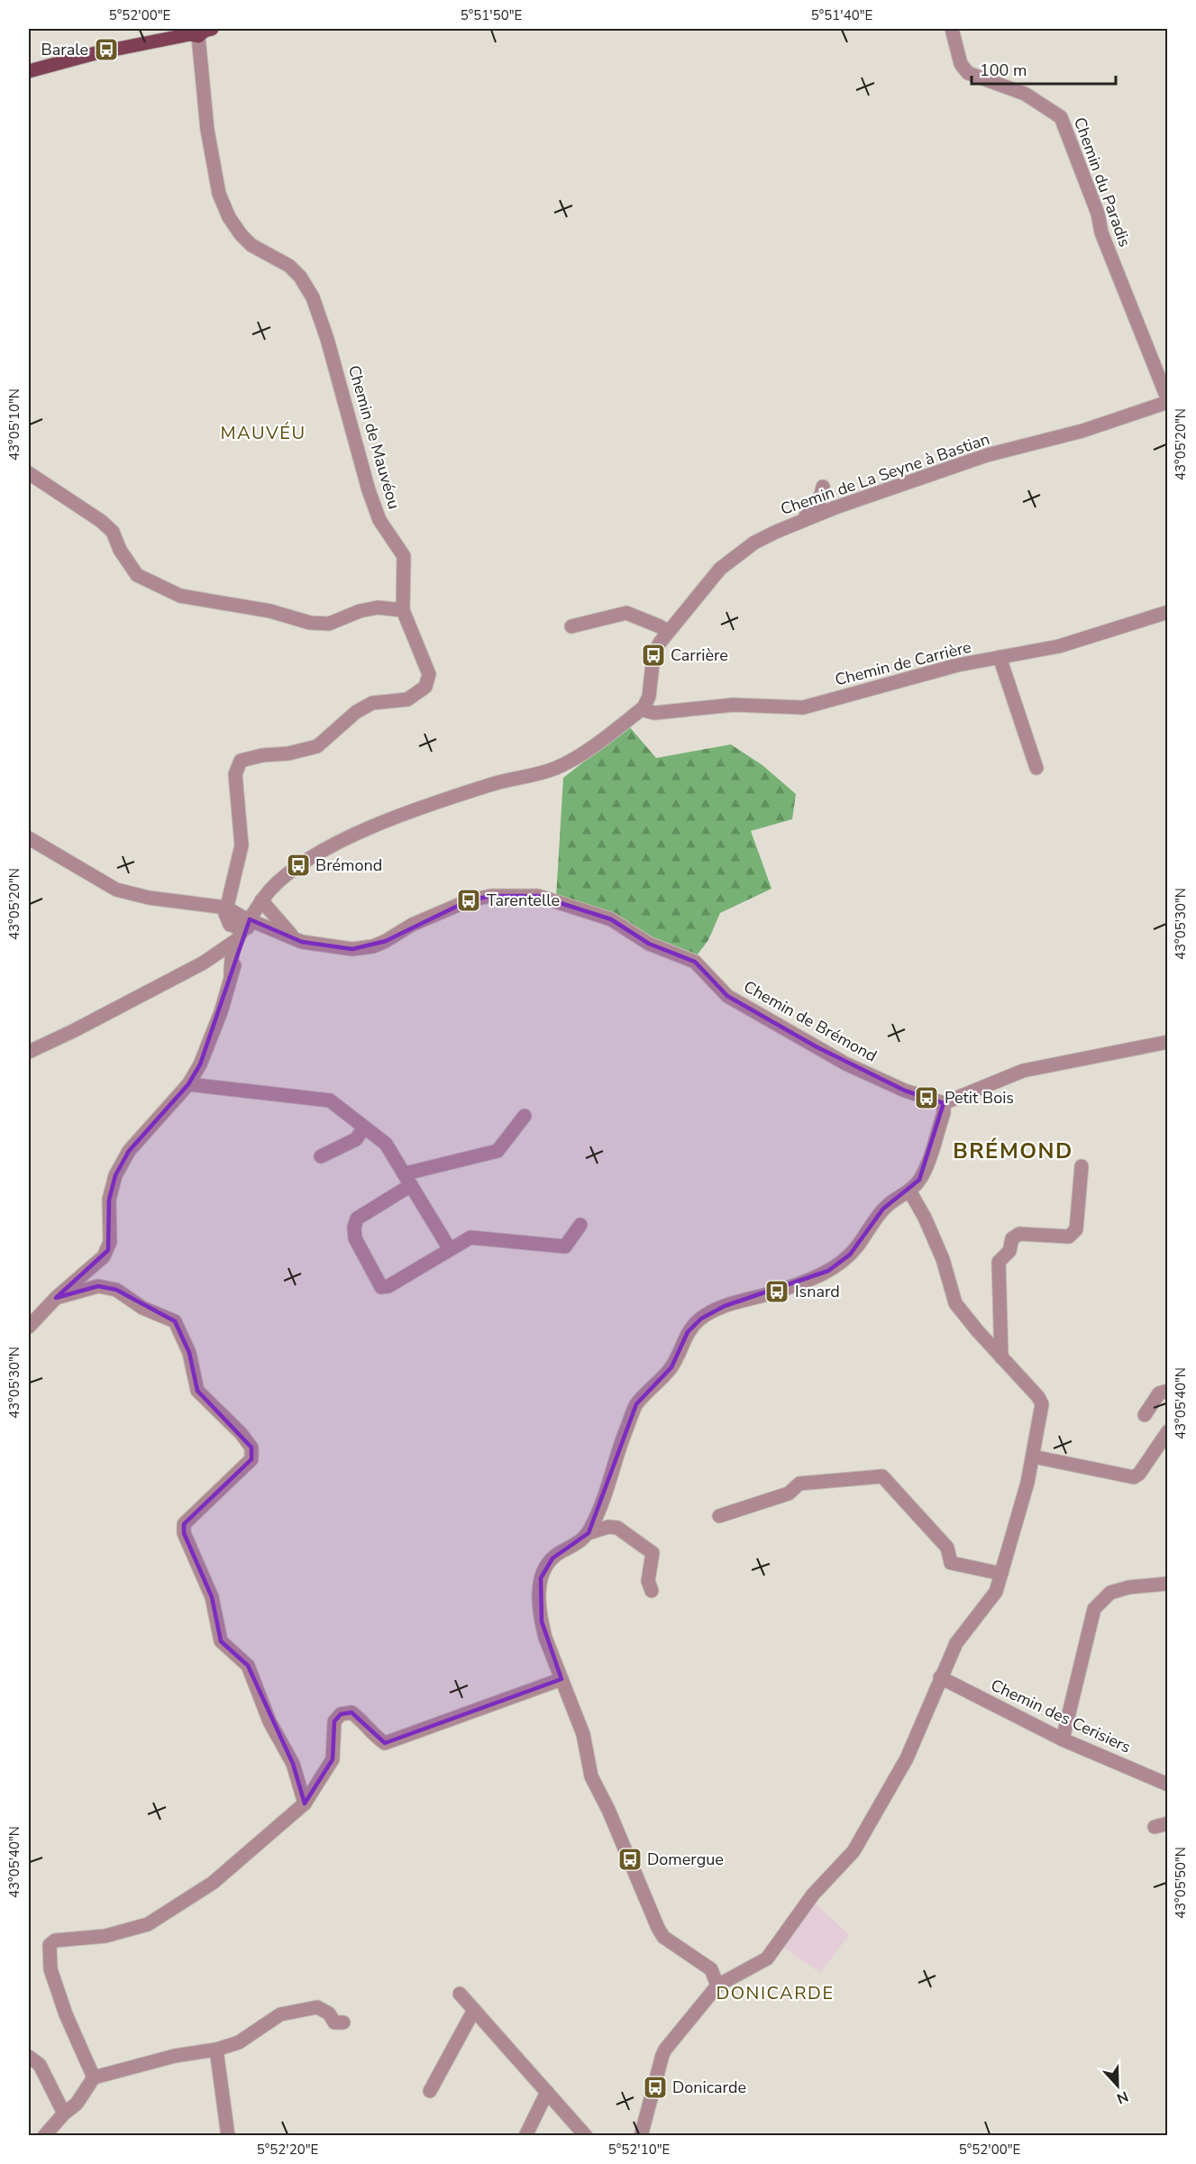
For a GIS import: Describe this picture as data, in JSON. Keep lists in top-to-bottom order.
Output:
{
  "streets": {
    "street": [
      "Chemin du Paradis",
      "Chemin de Mauvéou",
      "Chemin de La Seyne à Bastian",
      "Chemin de Carrière",
      "Chemin de Brémond",
      "Chemin des Cerisiers"
    ]
  },
  "crossings": [
    ["Chemin du Paradis", "Chemin de La Seyne à Bastian"],
    ["Chemin de La Seyne à Bastian", "Chemin de Carrière"]
  ],
  "districts": ["MAUVÉU", "BRÉMOND", "DONICARDE"],
  "places": {
    "bus stop": [
      "Barale",
      "Carrière",
      "Brémond",
      "Tarentelle",
      "Petit Bois",
      "Isnard",
      "Domergue",
      "Donicarde"
    ]
  },
  "scale_bar": "100 m",
  "north": "bottom",
  "coordinates": [
    "5°52'00\"E",
    "5°51'50\"E",
    "5°51'40\"E",
    "43°05'10\"N",
    "43°05'20\"N",
    "43°05'30\"N",
    "43°05'40\"N",
    "43°05'50\"N",
    "5°52'20\"E",
    "5°52'10\"E"
  ]
}
